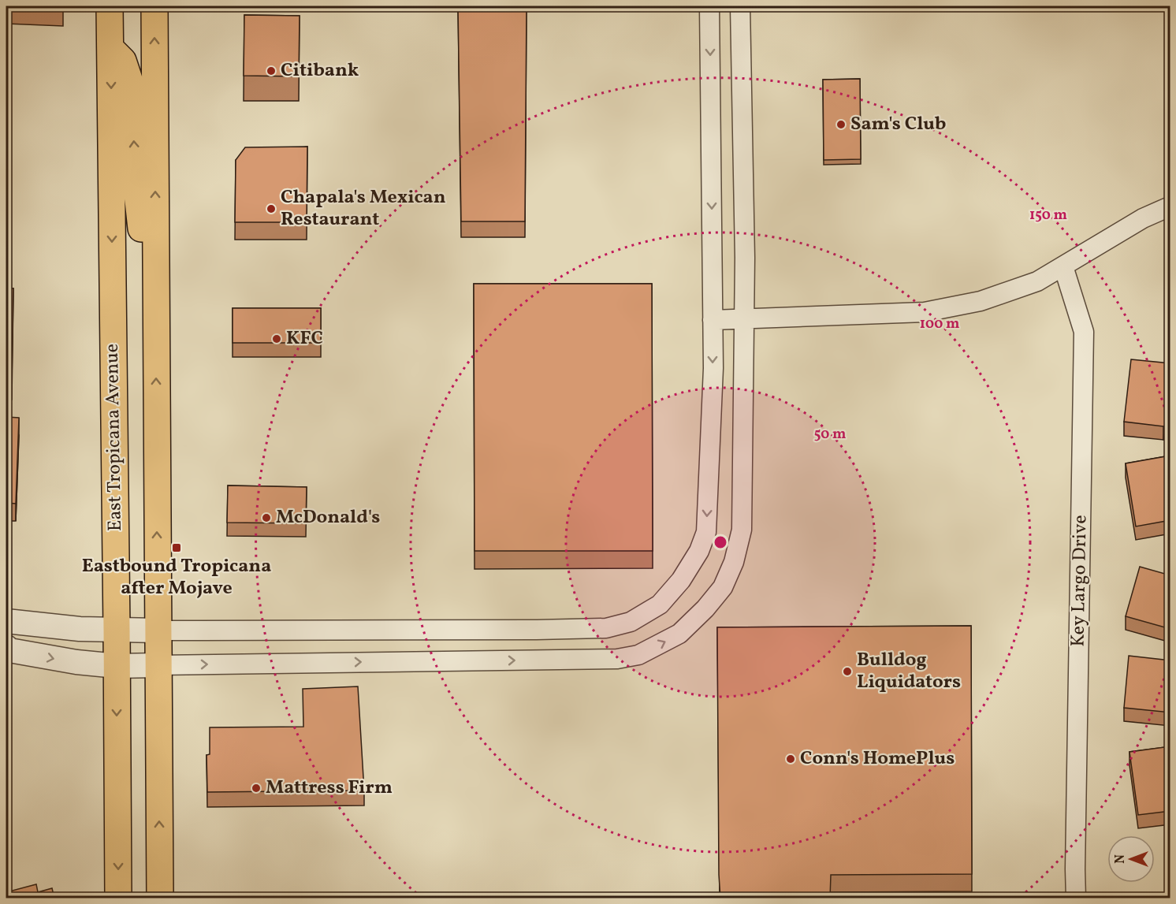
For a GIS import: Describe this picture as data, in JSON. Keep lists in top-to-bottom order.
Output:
{
  "streets": {
    "main road": ["East Tropicana Avenue"],
    "street": ["Key Largo Drive"]
  },
  "places": {
    "other": [
      "Citibank",
      "Sam's Club",
      "Chapala's Mexican Restaurant",
      "KFC",
      "McDonald's",
      "Bulldog Liquidators",
      "Conn's HomePlus",
      "Mattress Firm"
    ],
    "transit": ["Eastbound Tropicana after Mojave"]
  },
  "north": "left",
  "rings": ["150 m", "100 m", "50 m"]
}
